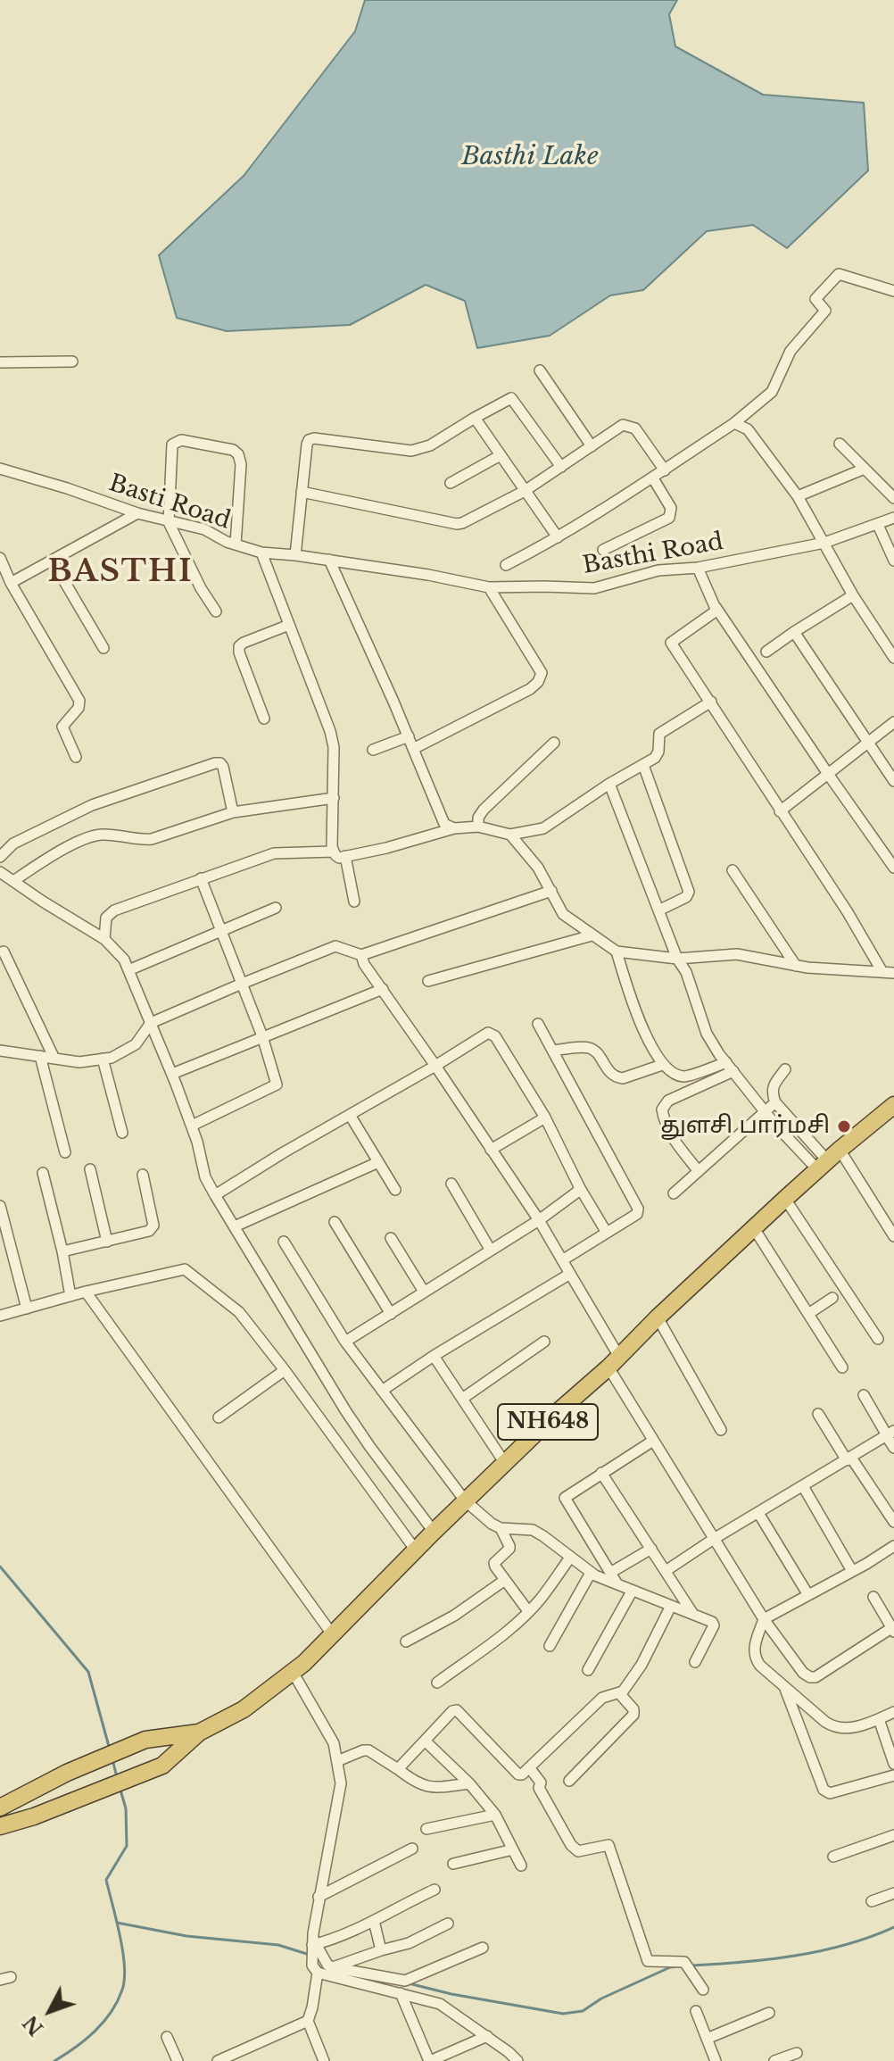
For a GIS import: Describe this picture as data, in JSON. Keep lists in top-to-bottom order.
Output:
{
  "streets": {
    "highway": ["NH648"],
    "street": ["Basti Road", "Basthi Road"]
  },
  "crossings": [
    ["Basti Road", "Basthi Road"]
  ],
  "districts": ["BASTHI"],
  "water": ["Basthi Lake"],
  "places": ["துளசி பார்மசி"],
  "north": "bottom left"
}
